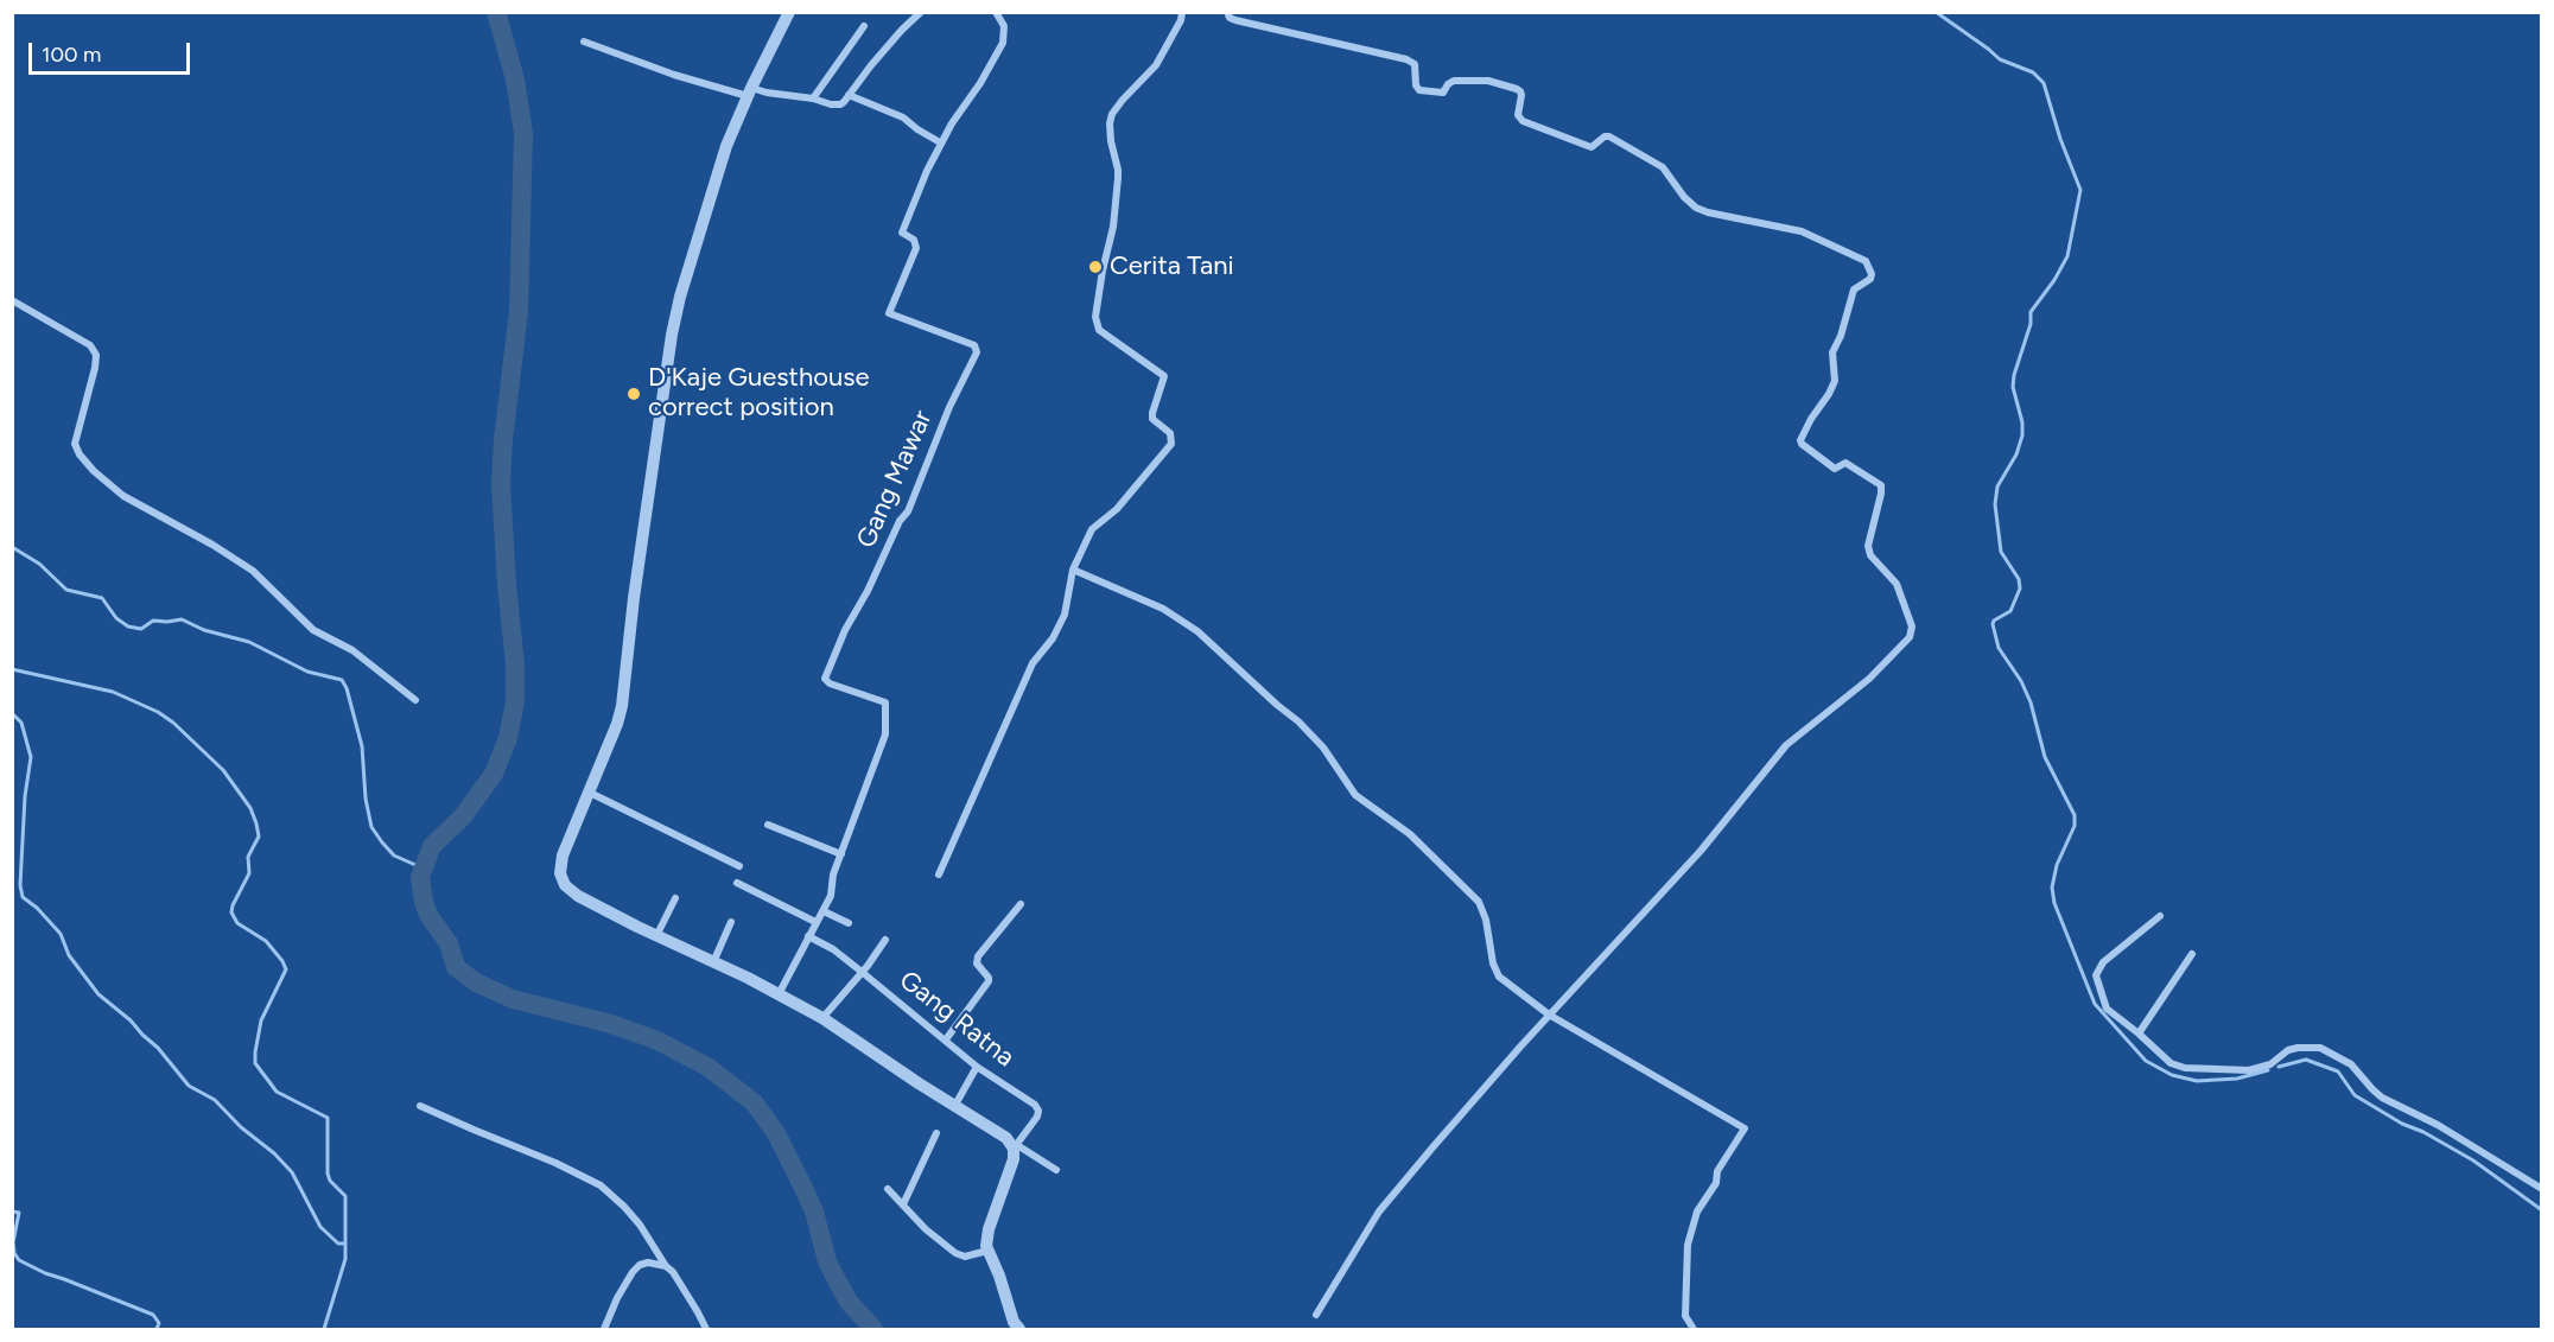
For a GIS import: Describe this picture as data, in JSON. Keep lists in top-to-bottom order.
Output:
{
  "streets": {
    "street": ["Gang Mawar", "Gang Ratna"]
  },
  "crossings": [
    ["Gang Mawar", "Gang Ratna"]
  ],
  "places": ["Cerita Tani", "D'Kaje Guesthouse correct position"],
  "scale_bar": "100 m"
}
